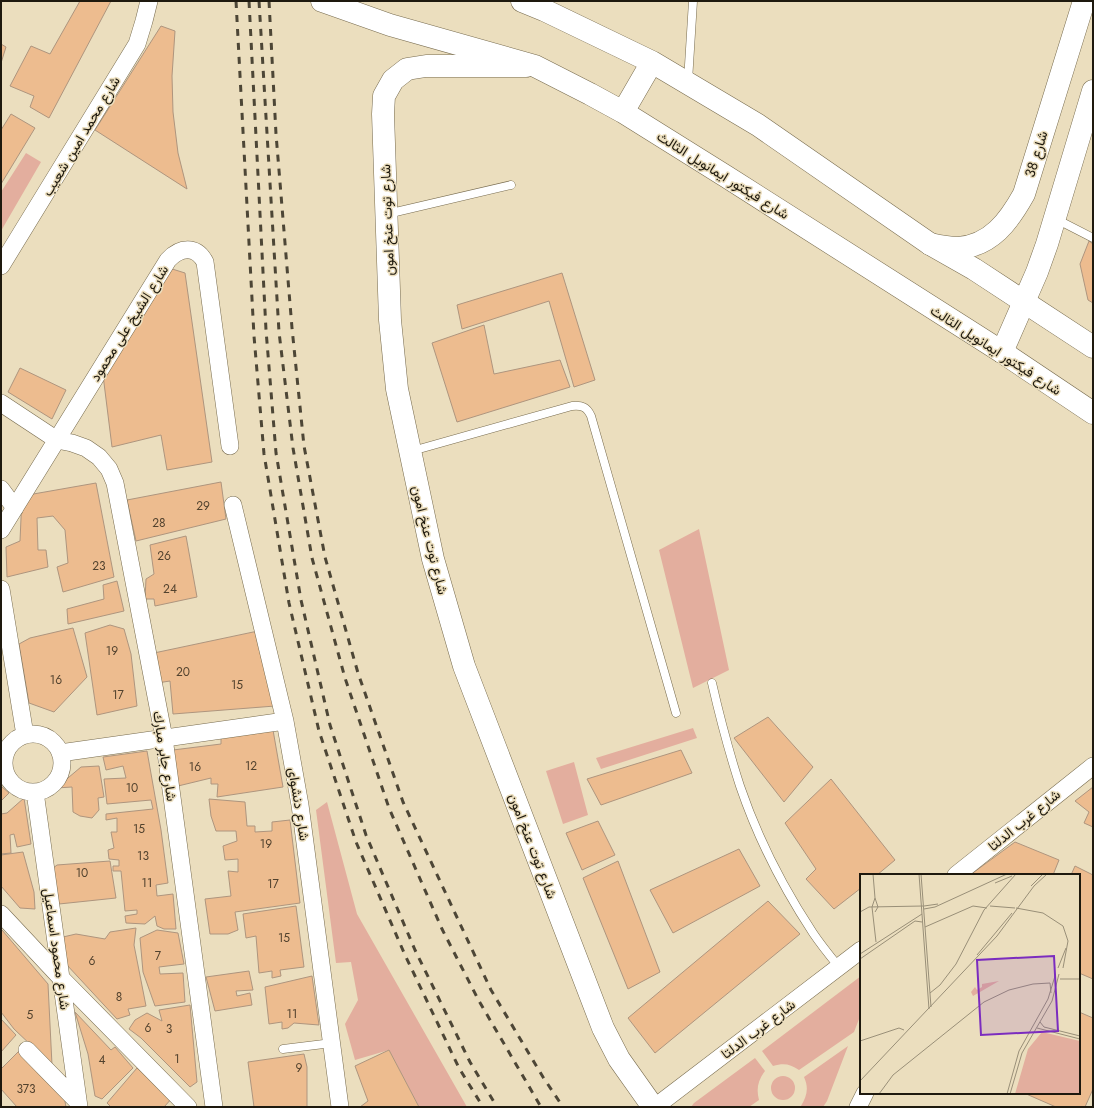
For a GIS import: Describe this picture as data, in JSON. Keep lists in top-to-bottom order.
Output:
{
  "streets": {
    "main road": ["شارع 38", "شارع فيكتور ايمانويل الثالث", "شارع توت عنخ امون"],
    "street": [
      "شارع محمد امين شعيب",
      "شارع الشيخ على محمود",
      "شارع جابر مبارك",
      "شارع دنشواى",
      "شارع غرب الدلتا",
      "شارع محمود اسماعيل"
    ]
  },
  "crossings": [
    ["شارع فيكتور ايمانويل الثالث", "شارع توت عنخ امون"],
    ["شارع توت عنخ امون", "شارع غرب الدلتا"],
    ["شارع الشيخ على محمود", "شارع جابر مبارك"]
  ],
  "house_numbers": [
    "29",
    "28",
    "26",
    "23",
    "24",
    "19",
    "20",
    "16",
    "15",
    "17",
    "12",
    "16",
    "10",
    "15",
    "19",
    "13",
    "10",
    "11",
    "17",
    "15",
    "7",
    "6",
    "8",
    "11",
    "5",
    "6",
    "3",
    "1",
    "4",
    "9",
    "373"
  ]
}
